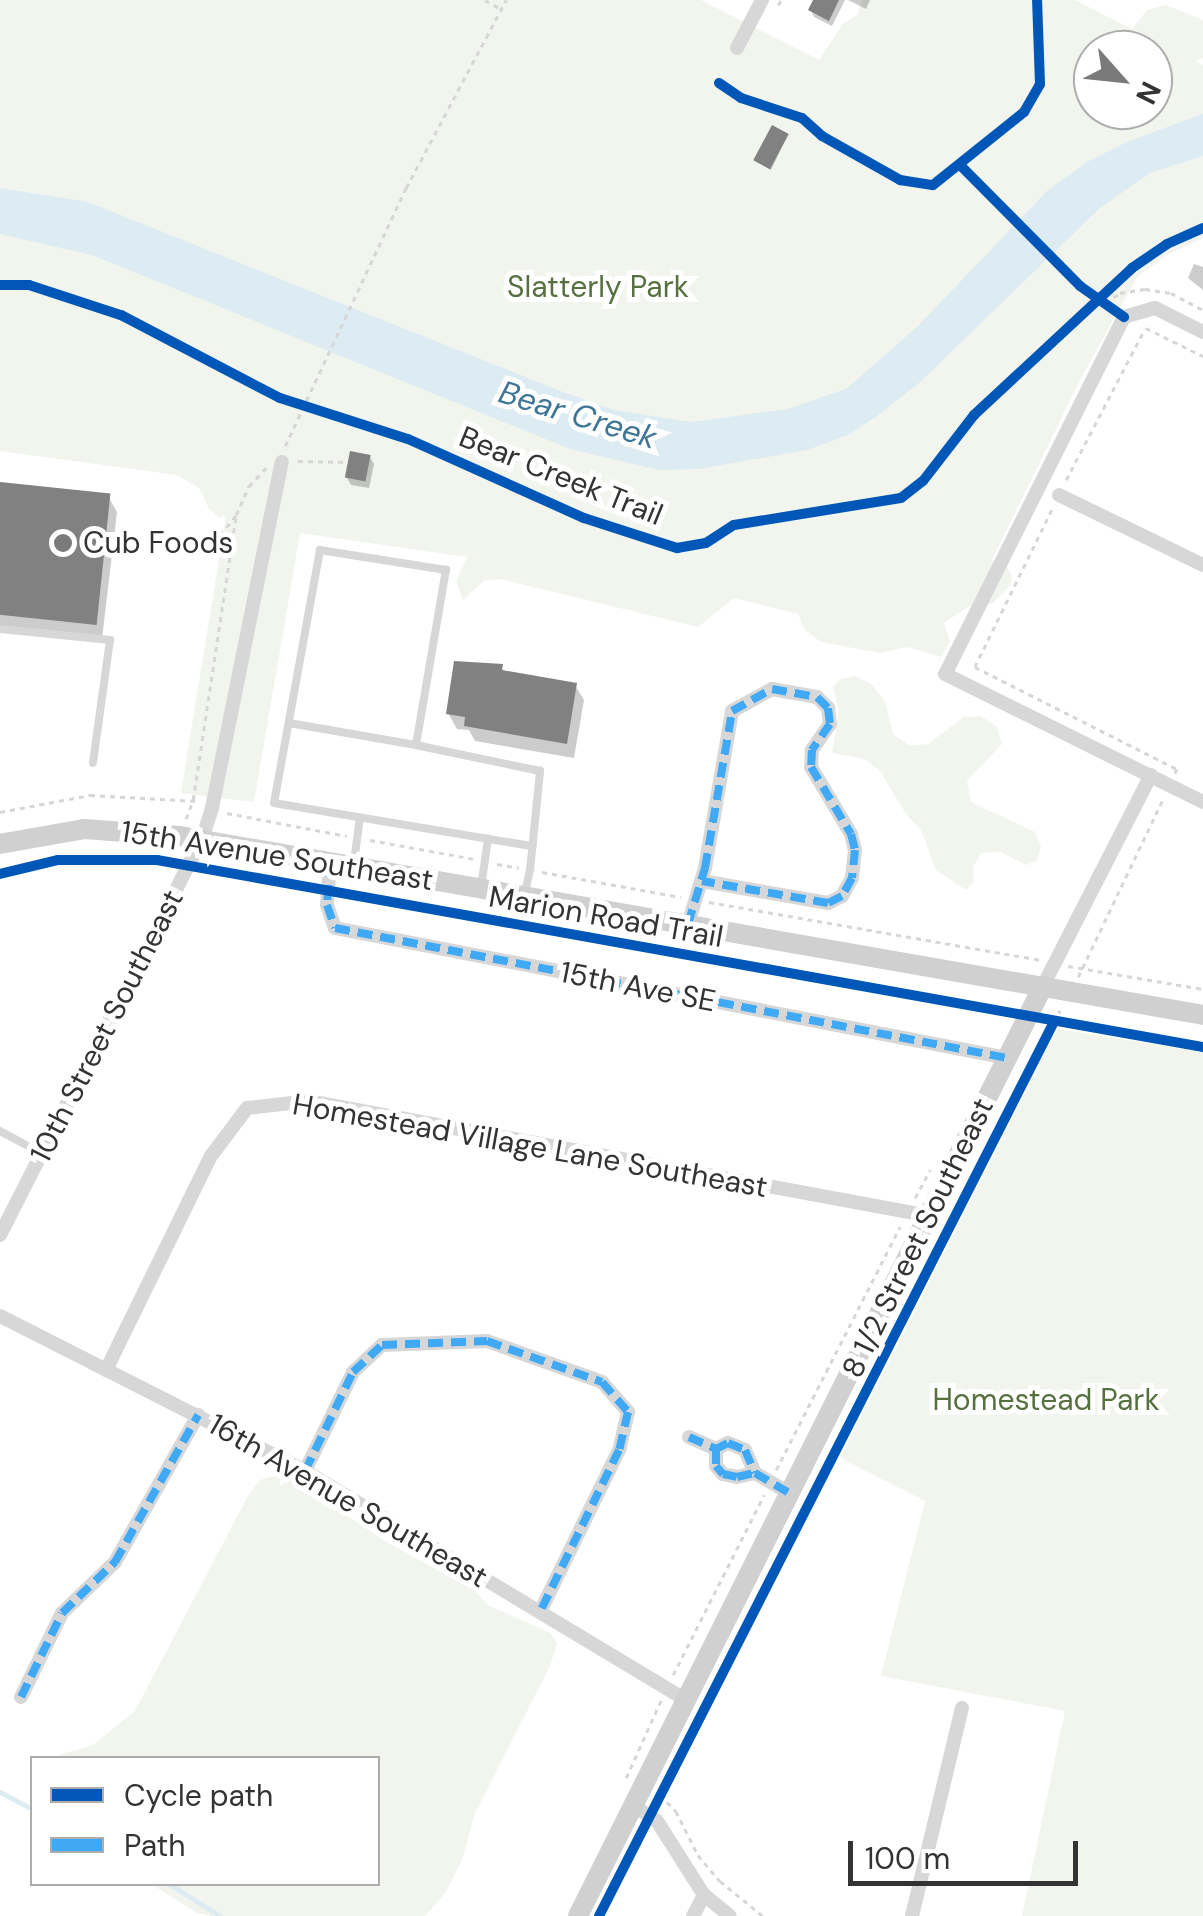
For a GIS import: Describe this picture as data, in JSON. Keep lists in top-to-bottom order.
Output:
{
  "streets": {
    "main road": ["15th Avenue Southeast", "8 1/2 Street Southeast"],
    "street": [
      "15th Ave SE",
      "10th Street Southeast",
      "Homestead Village Lane Southeast",
      "16th Avenue Southeast"
    ],
    "cycle path": ["Bear Creek Trail", "Marion Road Trail"]
  },
  "crossings": [
    ["15th Avenue Southeast", "15th Ave SE"],
    ["15th Avenue Southeast", "10th Street Southeast"],
    ["15th Avenue Southeast", "8 1/2 Street Southeast"],
    ["15th Ave SE", "8 1/2 Street Southeast"],
    ["Homestead Village Lane Southeast", "8 1/2 Street Southeast"],
    ["Homestead Village Lane Southeast", "16th Avenue Southeast"],
    ["8 1/2 Street Southeast", "16th Avenue Southeast"]
  ],
  "water": ["Bear Creek"],
  "parks": ["Slatterly Park", "Homestead Park"],
  "places": ["Cub Foods"],
  "legend": ["Cycle path", "Path"],
  "scale_bar": "100 m",
  "north": "bottom right"
}
